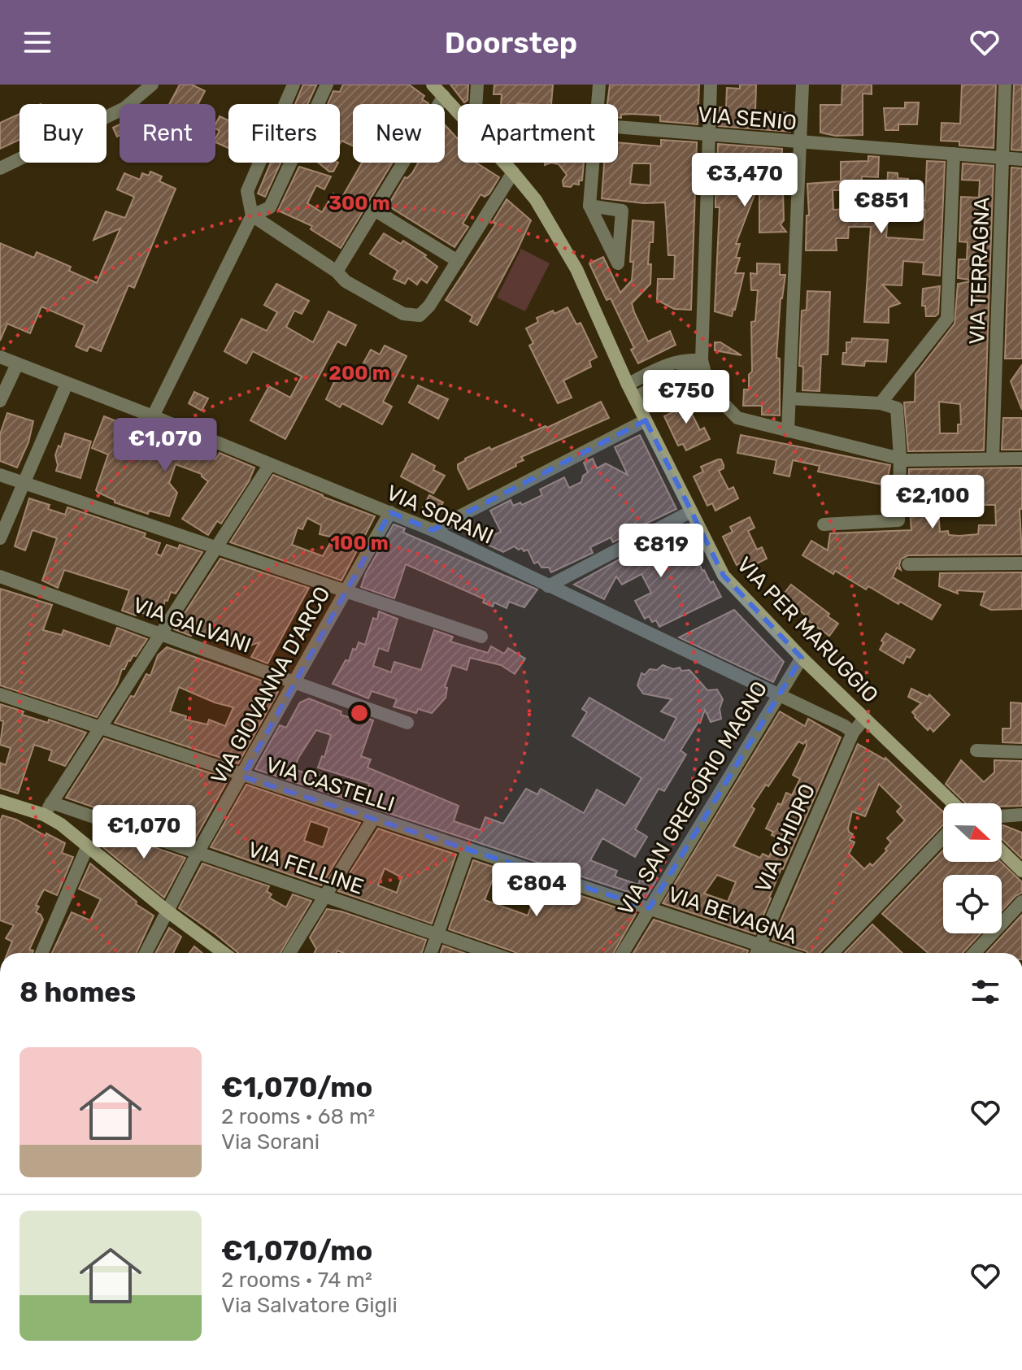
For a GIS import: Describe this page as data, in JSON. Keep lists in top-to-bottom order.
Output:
{
  "streets": {
    "street": [
      "VIA SENIO",
      "VIA TERRAGNA",
      "VIA SORANI",
      "VIA GALVANI",
      "VIA PER MARUGGIO",
      "VIA GIOVANNA D'ARCO",
      "VIA CASTELLI",
      "VIA SAN GREGORIO MAGNO",
      "VIA CHIDRO",
      "VIA FELLINE",
      "VIA BEVAGNA"
    ]
  },
  "crossings": [
    ["VIA SENIO", "VIA TERRAGNA"],
    ["VIA SORANI", "VIA GIOVANNA D'ARCO"],
    ["VIA SORANI", "VIA SAN GREGORIO MAGNO"],
    ["VIA SORANI", "VIA CHIDRO"],
    ["VIA GALVANI", "VIA GIOVANNA D'ARCO"],
    ["VIA PER MARUGGIO", "VIA SAN GREGORIO MAGNO"],
    ["VIA PER MARUGGIO", "VIA CHIDRO"],
    ["VIA GIOVANNA D'ARCO", "VIA CASTELLI"],
    ["VIA GIOVANNA D'ARCO", "VIA FELLINE"],
    ["VIA CASTELLI", "VIA SAN GREGORIO MAGNO"],
    ["VIA CASTELLI", "VIA BEVAGNA"],
    ["VIA SAN GREGORIO MAGNO", "VIA BEVAGNA"],
    ["VIA CHIDRO", "VIA BEVAGNA"]
  ],
  "north": "right",
  "page": {
    "header": "Doorstep",
    "chip": [
      "Buy",
      "Rent",
      "Filters",
      "New",
      "Apartment"
    ],
    "price": [
      "€3,470",
      "€851",
      "€750",
      "€1,070",
      "€2,100",
      "€819",
      "€1,070",
      "€804"
    ],
    "heading": "8 homes",
    "list": [
      {
        "name": "€1,070/mo",
        "note": "2 rooms · 68 m² · Via Sorani"
      },
      {
        "name": "€1,070/mo",
        "note": "2 rooms · 74 m² · Via Salvatore Gigli"
      }
    ]
  },
  "rings": ["300 m", "200 m", "100 m"]
}
